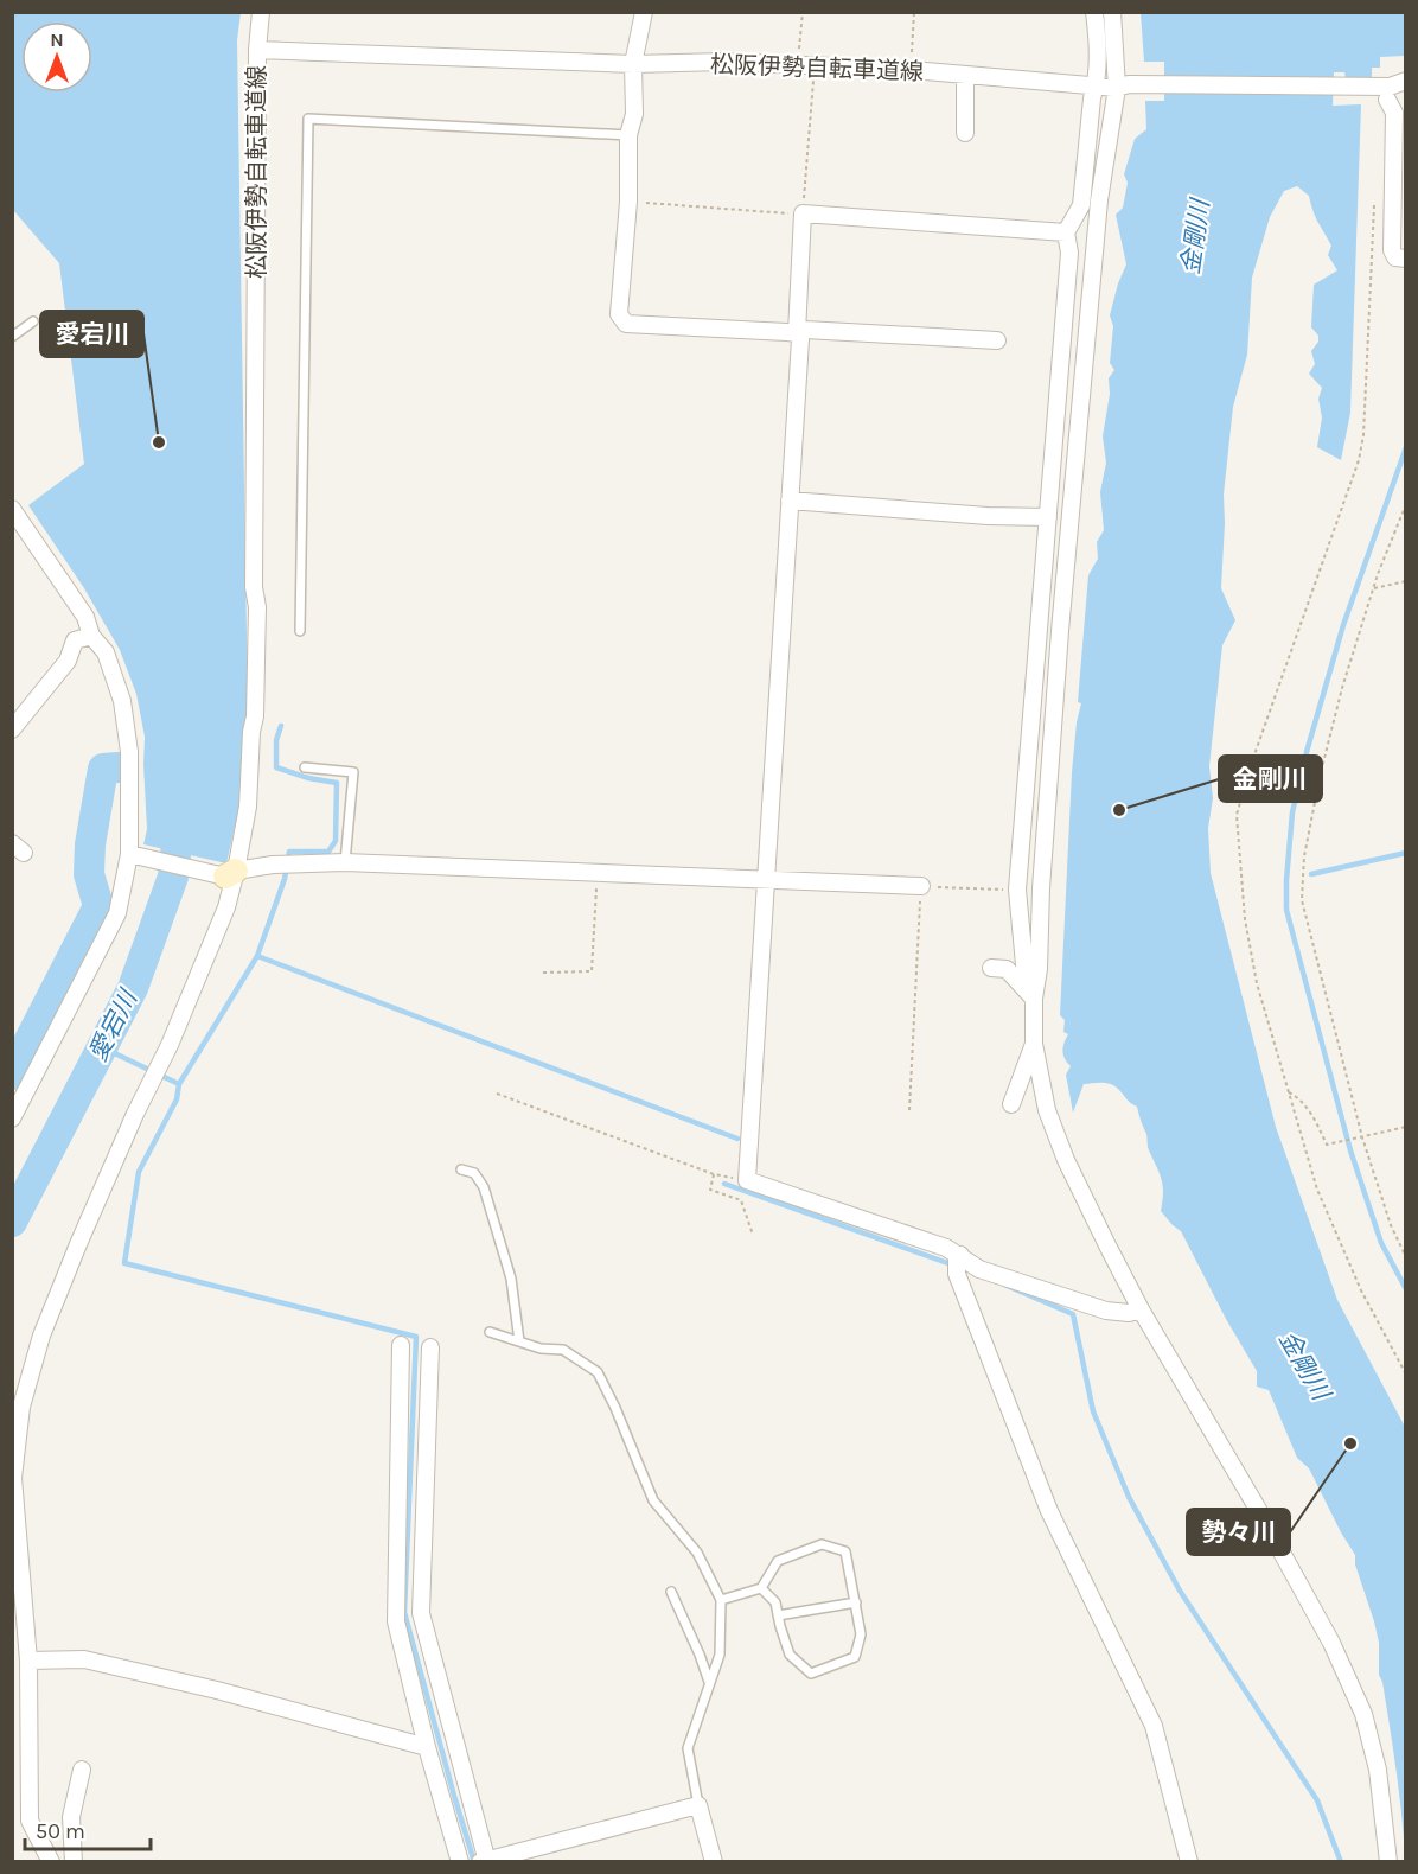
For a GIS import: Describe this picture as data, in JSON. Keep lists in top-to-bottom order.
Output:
{
  "streets": {
    "street": ["松阪伊勢自転車道線"]
  },
  "water": ["金剛川", "愛宕川"],
  "places": ["愛宕川", "金剛川", "勢々川"],
  "scale_bar": "50 m",
  "north": "top"
}
